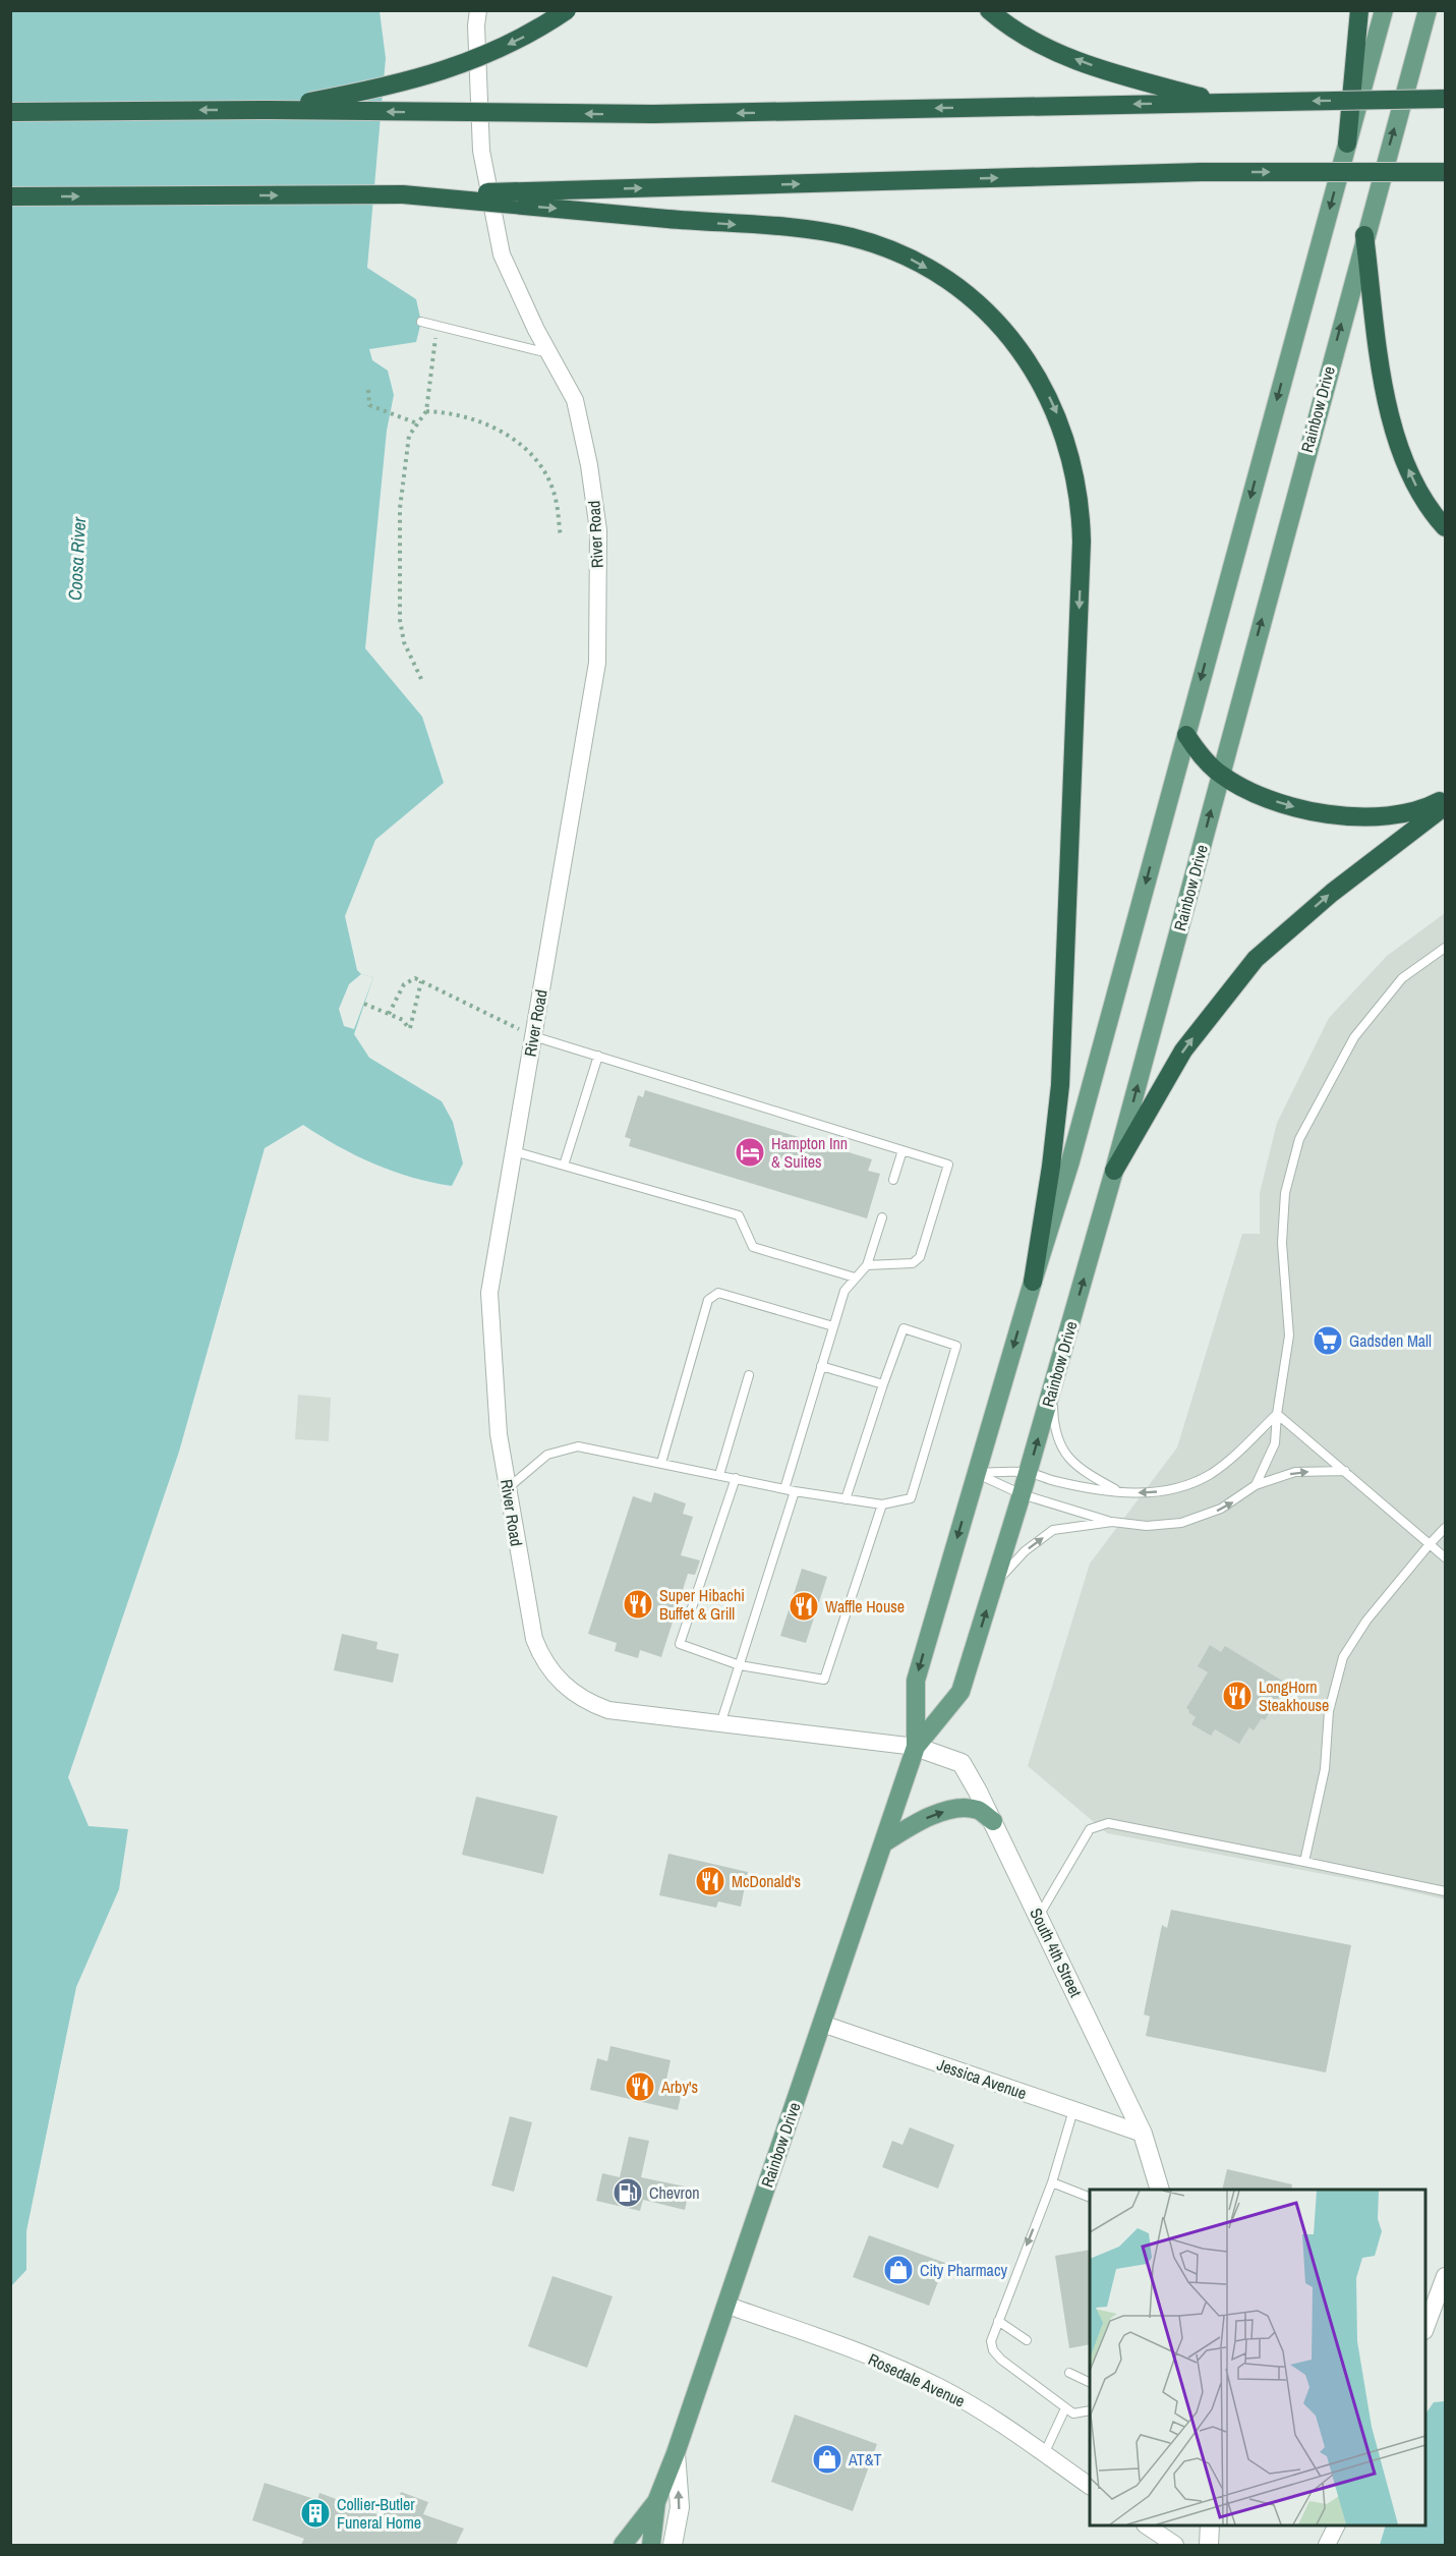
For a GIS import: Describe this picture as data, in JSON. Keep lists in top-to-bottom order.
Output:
{
  "streets": {
    "main road": ["Rainbow Drive"],
    "street": [
      "River Road",
      "South 4th Street",
      "Jessica Avenue",
      "Rosedale Avenue"
    ]
  },
  "crossings": [
    ["Rainbow Drive", "River Road"],
    ["Rainbow Drive", "South 4th Street"],
    ["Rainbow Drive", "Jessica Avenue"],
    ["Rainbow Drive", "Rosedale Avenue"],
    ["River Road", "South 4th Street"],
    ["South 4th Street", "Jessica Avenue"]
  ],
  "water": ["Coosa River"],
  "places": {
    "hotel": ["Hampton Inn & Suites"],
    "supermarket": ["Gadsden Mall"],
    "restaurant": [
      "Super Hibachi Buffet & Grill",
      "Waffle House",
      "LongHorn Steakhouse",
      "McDonald's",
      "Arby's"
    ],
    "fuel station": ["Chevron"],
    "shop": ["City Pharmacy", "AT&T"],
    "building": ["Collier-Butler Funeral Home"]
  }
}
